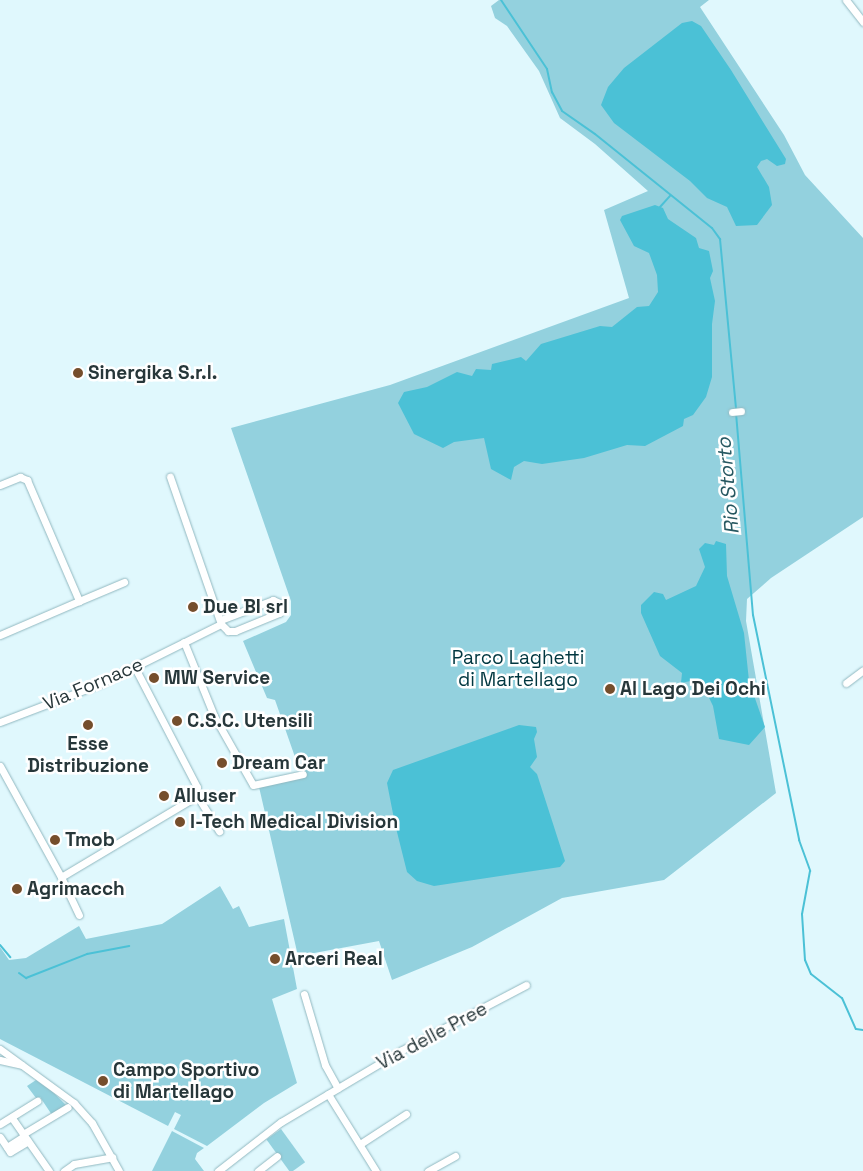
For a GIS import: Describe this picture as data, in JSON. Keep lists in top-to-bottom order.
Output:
{
  "streets": {
    "street": ["Via Fornace", "Via delle Pree"]
  },
  "water": ["Rio Storto"],
  "parks": ["Parco Laghetti di Martellago"],
  "places": [
    "Sinergika S.r.l.",
    "Due BI srl",
    "MW Service",
    "Al Lago Dei Ochi",
    "C.S.C. Utensili",
    "Esse Distribuzione",
    "Dream Car",
    "Alluser",
    "I-Tech Medical Division",
    "Tmob",
    "Agrimacch",
    "Arceri Real",
    "Campo Sportivo di Martellago"
  ]
}
